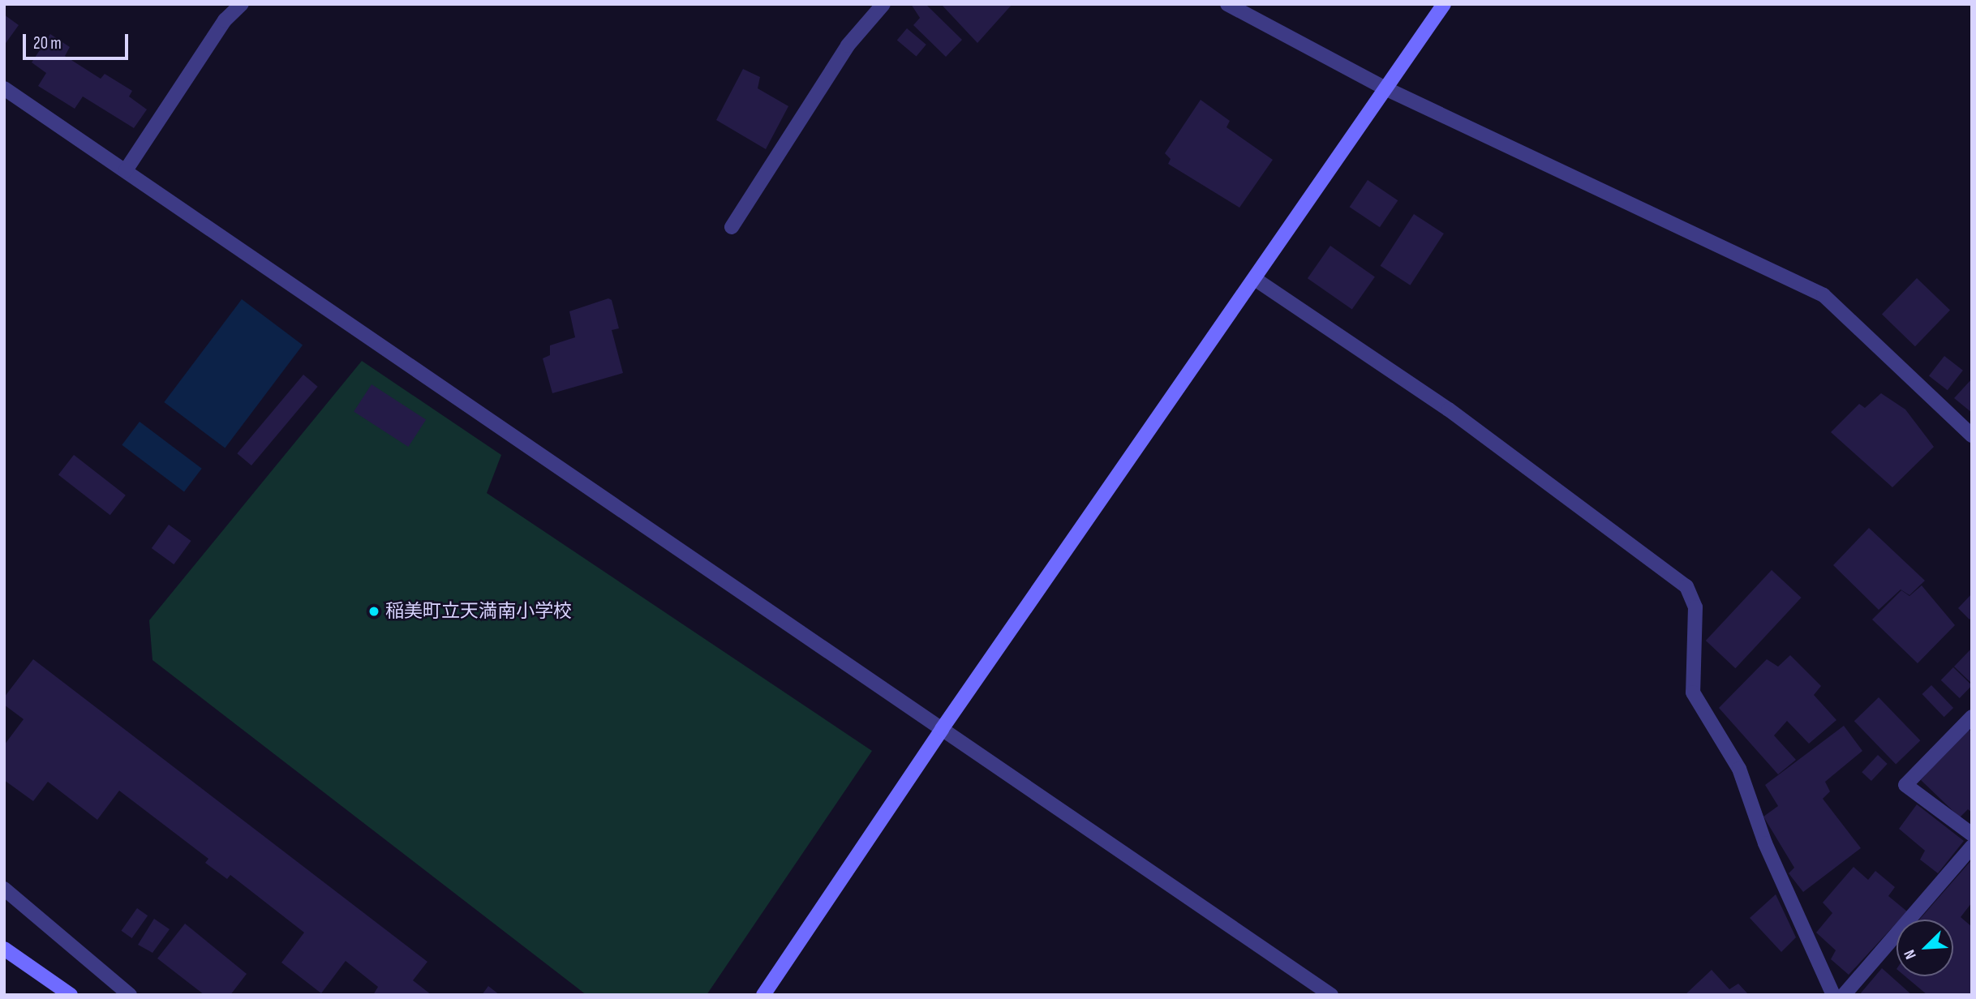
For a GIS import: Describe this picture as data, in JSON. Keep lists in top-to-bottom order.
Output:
{
  "places": ["稲美町立天満南小学校"],
  "scale_bar": "20 m",
  "north": "bottom left"
}
